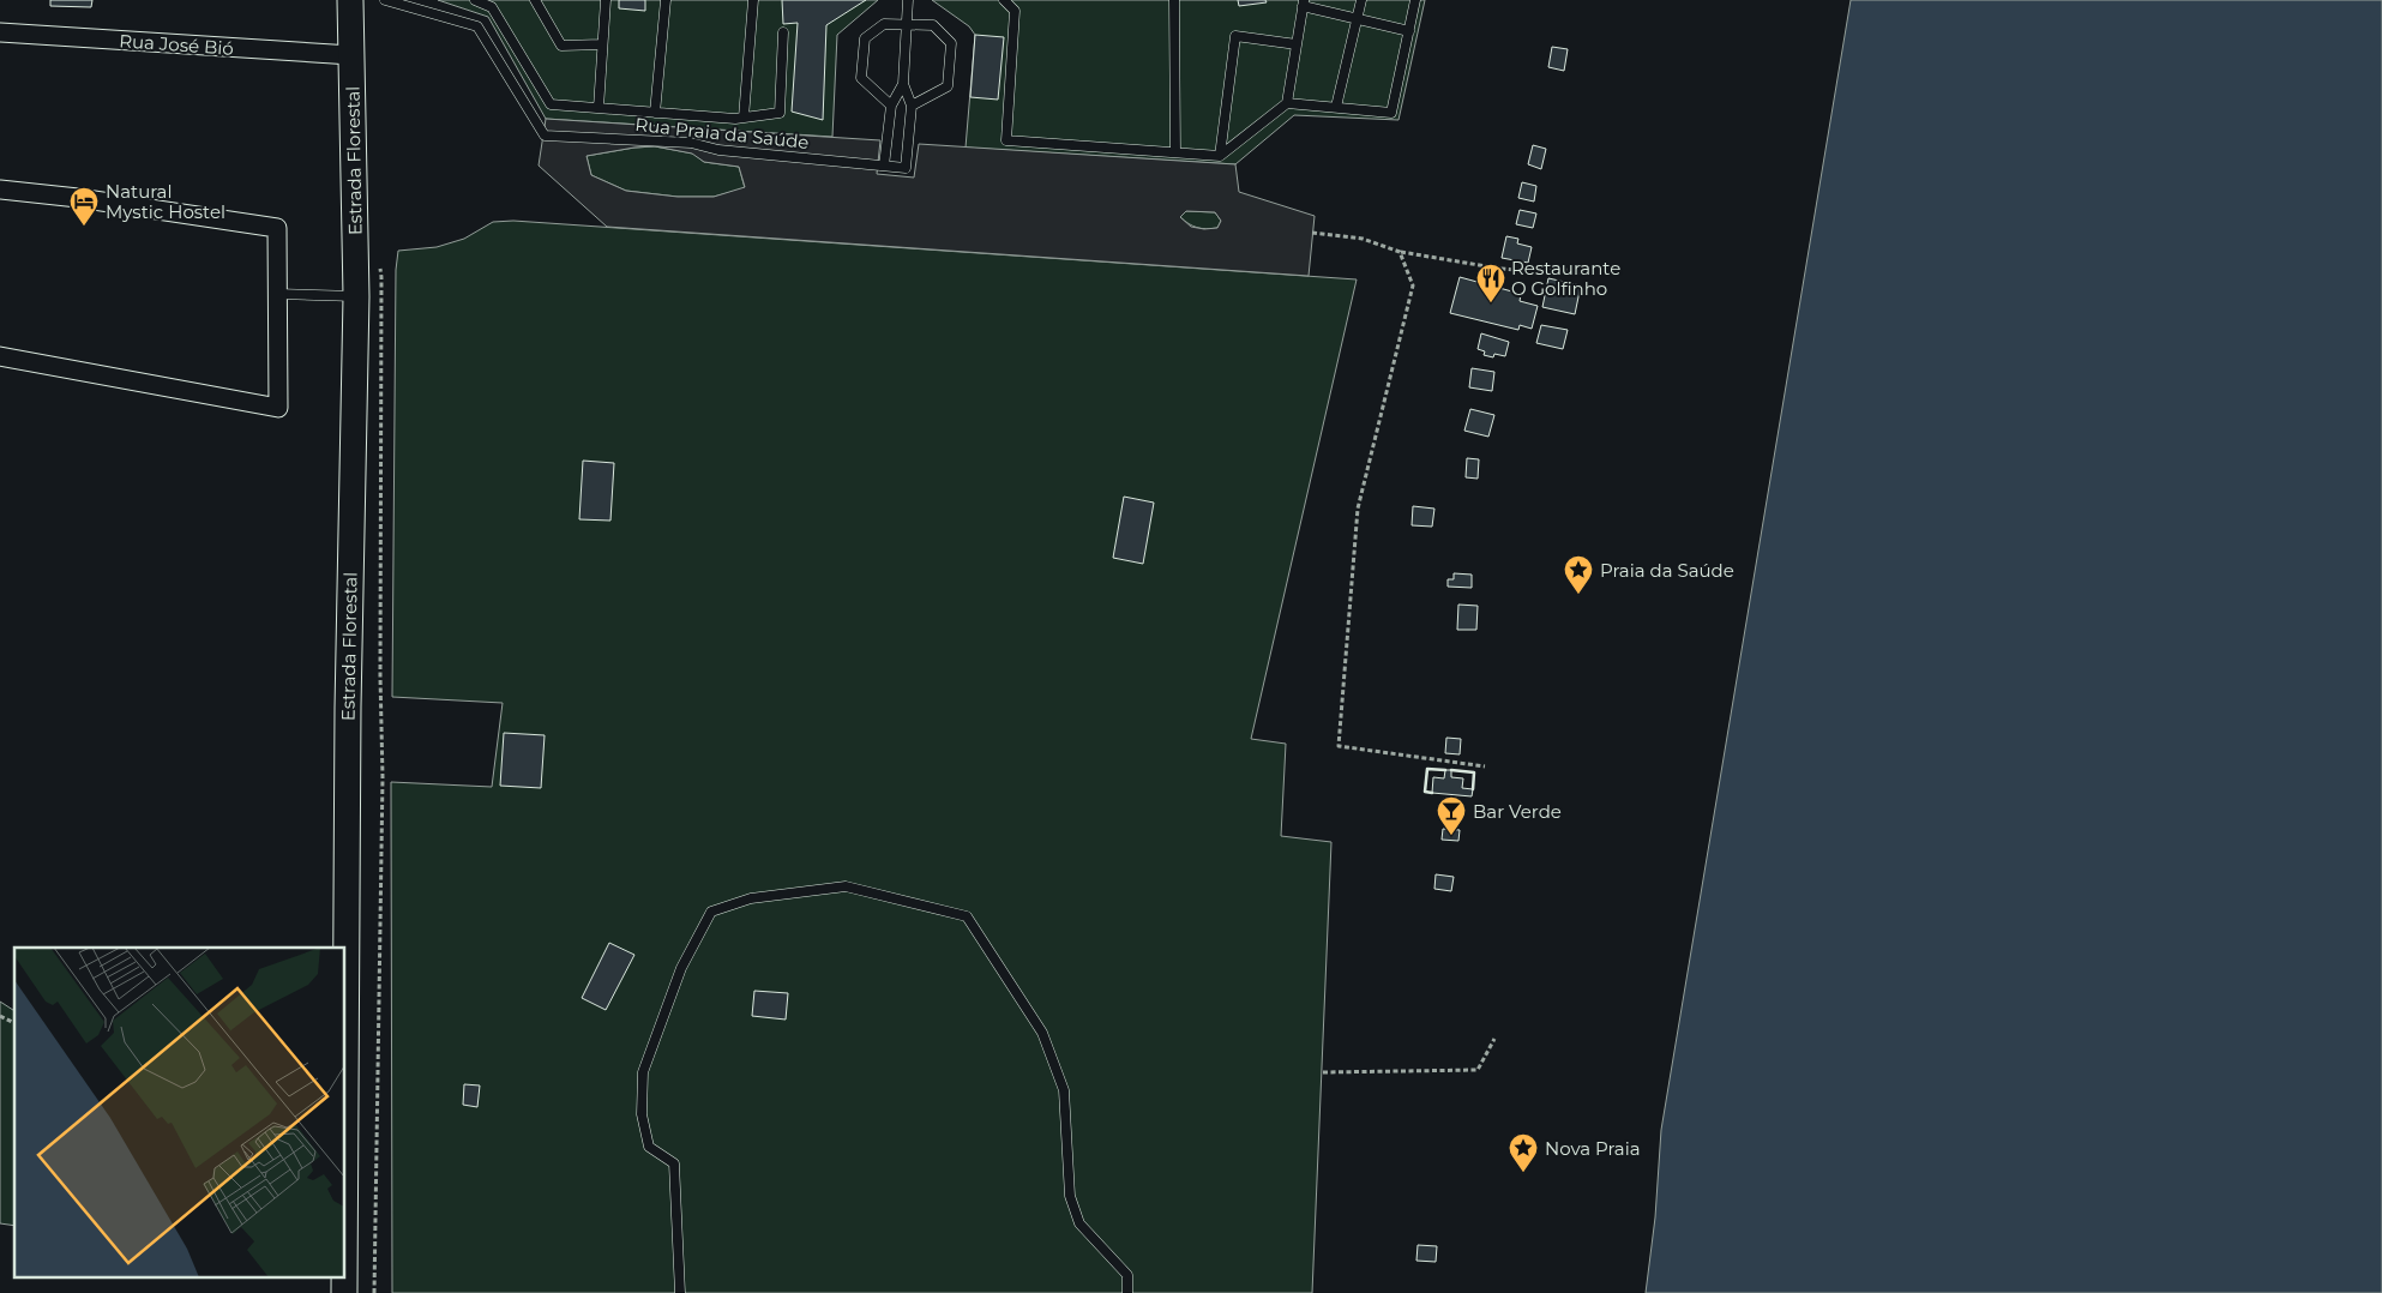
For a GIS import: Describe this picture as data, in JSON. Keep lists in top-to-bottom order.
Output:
{
  "streets": {
    "main road": ["Estrada Florestal"],
    "street": ["Rua José Bió"],
    "lane": ["Rua Praia da Saúde"]
  },
  "crossings": [
    ["Rua José Bió", "Estrada Florestal"]
  ],
  "places": {
    "hotel": ["Natural Mystic Hostel"],
    "restaurant": ["Restaurante O Golfinho"],
    "place": ["Praia da Saúde", "Nova Praia"],
    "bar": ["Bar Verde"]
  }
}
